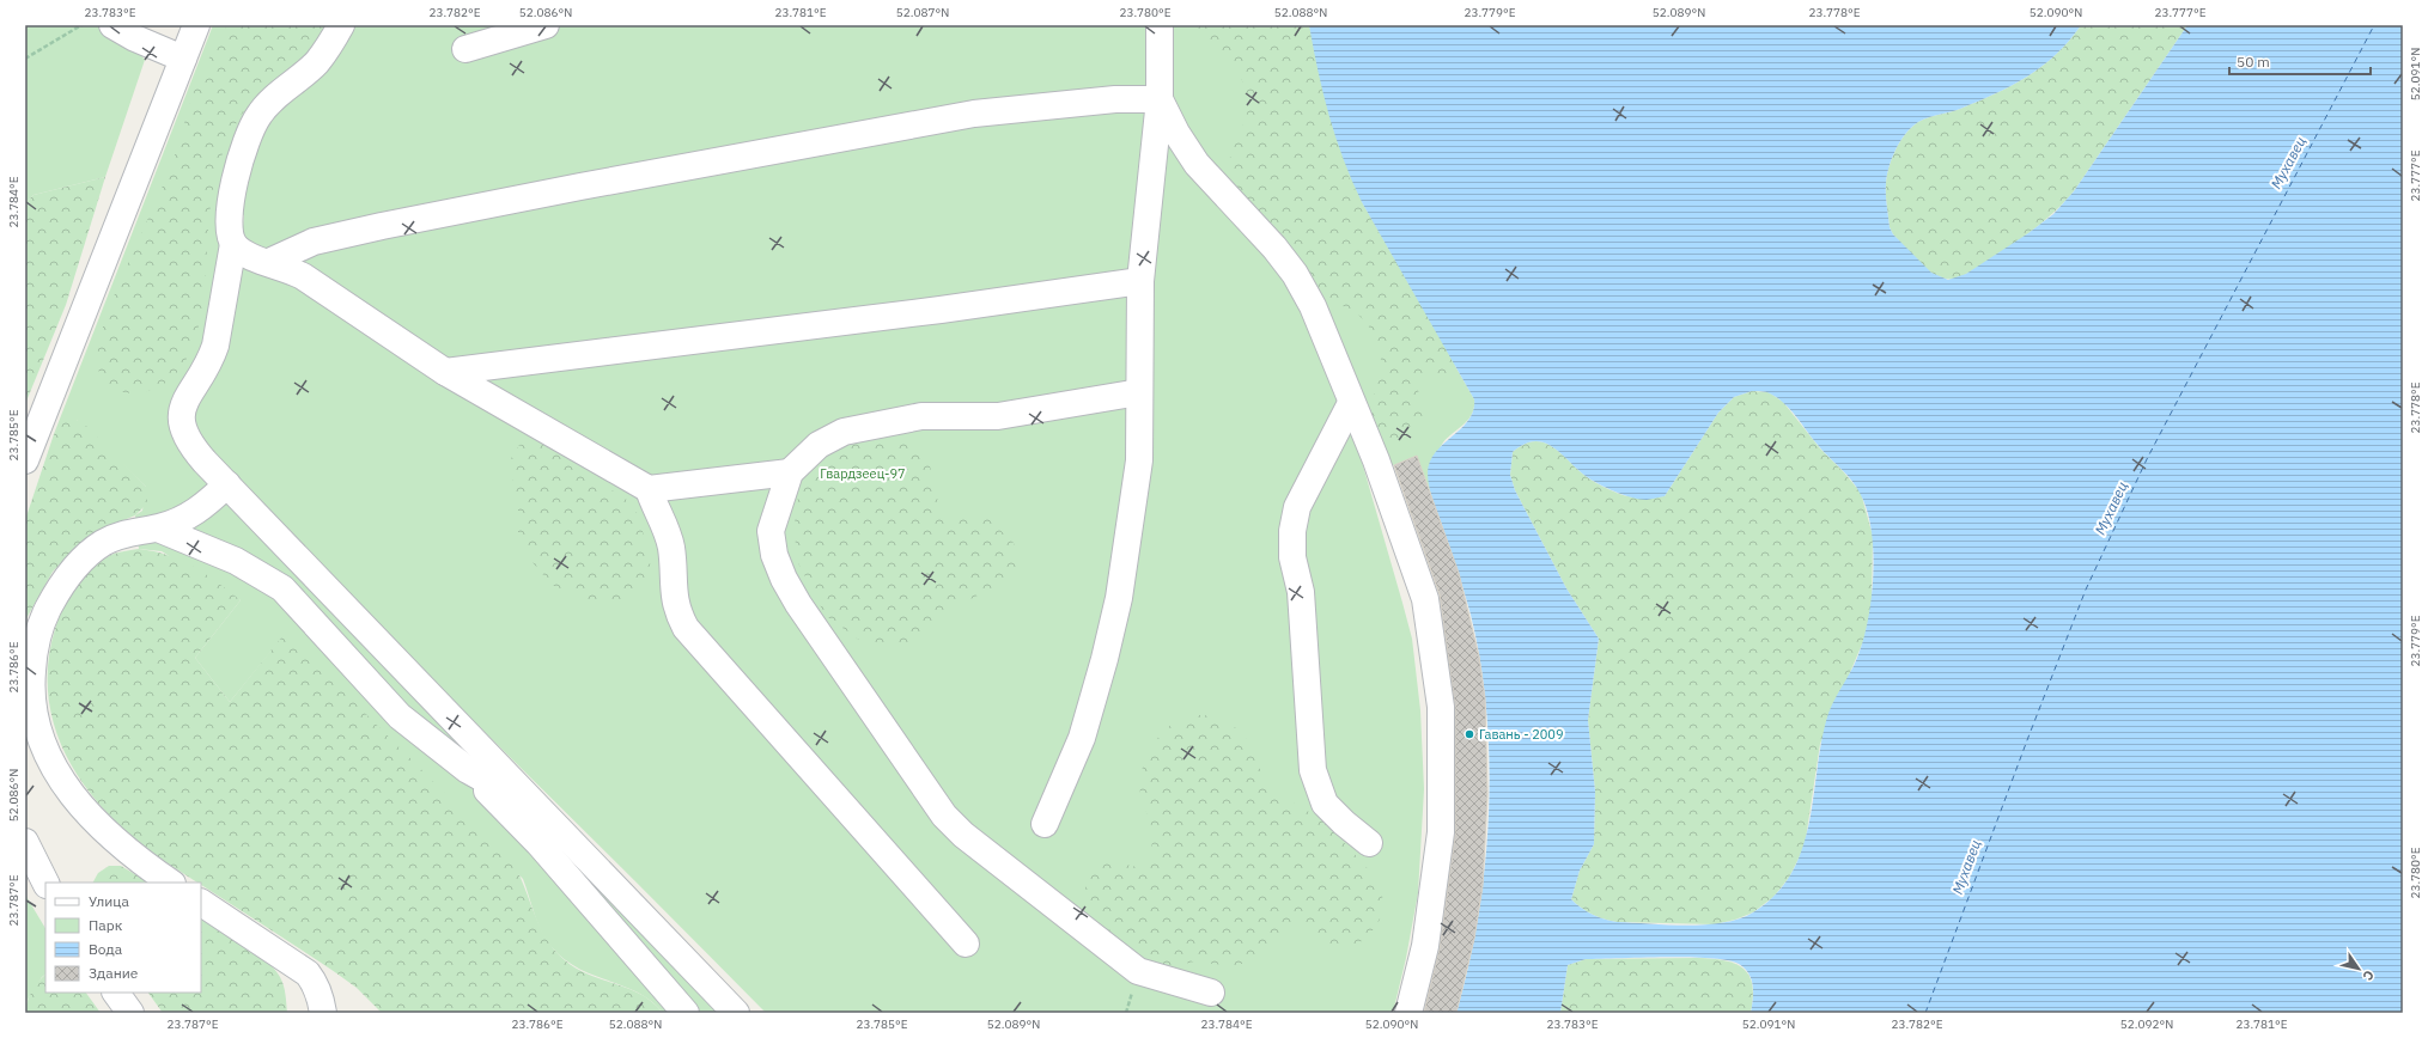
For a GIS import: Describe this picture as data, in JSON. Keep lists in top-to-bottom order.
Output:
{
  "water": ["Мухавец"],
  "parks": ["Гвардзеец-97"],
  "places": ["Гавань - 2009"],
  "legend": [
    "Улица",
    "Парк",
    "Вода",
    "Здание"
  ],
  "scale_bar": "50 m",
  "north": "bottom right",
  "coordinates": [
    "23.783°E",
    "23.782°E",
    "52.086°N",
    "23.781°E",
    "52.087°N",
    "23.780°E",
    "52.088°N",
    "23.779°E",
    "52.089°N",
    "23.778°E",
    "52.090°N",
    "23.777°E",
    "52.091°N",
    "23.784°E",
    "23.785°E",
    "23.786°E",
    "23.787°E",
    "52.092°N"
  ]
}
